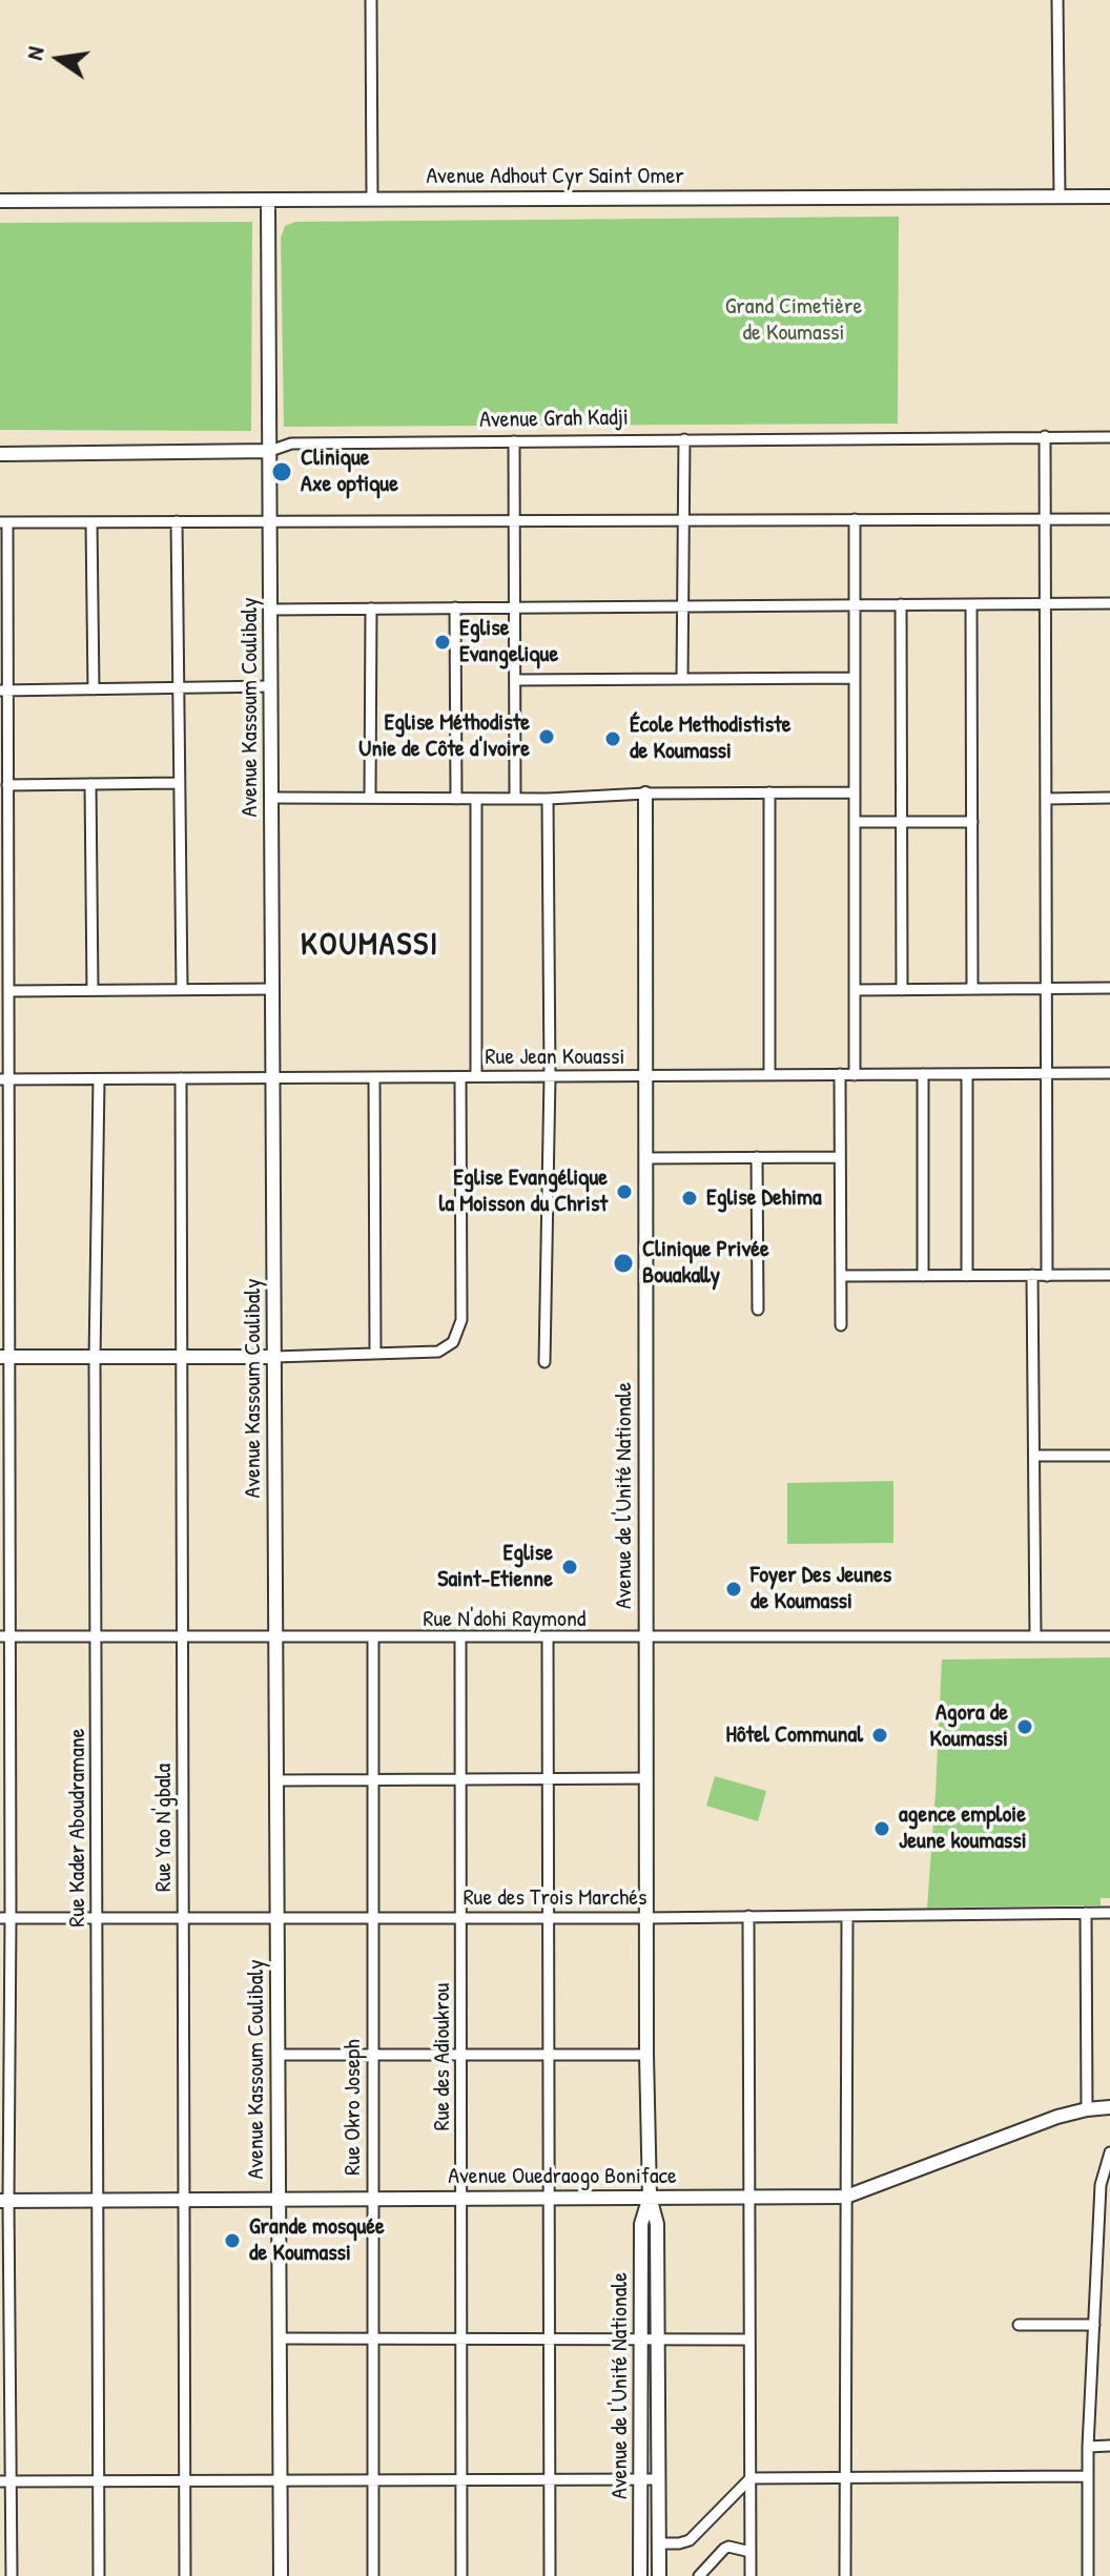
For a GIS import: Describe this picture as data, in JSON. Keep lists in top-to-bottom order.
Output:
{
  "streets": {
    "street": [
      "Avenue Adhout Cyr Saint Omer",
      "Avenue Grah Kadji",
      "Avenue Kassoum Coulibaly",
      "Rue Jean Kouassi",
      "Avenue de l'Unité Nationale",
      "Rue N'dohi Raymond",
      "Rue Kader Aboudramane",
      "Rue Yao N'gbala",
      "Rue des Trois Marchés",
      "Rue des Adioukrou",
      "Rue Okro Joseph",
      "Avenue Ouedraogo Boniface"
    ]
  },
  "crossings": [
    ["Avenue Adhout Cyr Saint Omer", "Avenue Kassoum Coulibaly"],
    ["Avenue Grah Kadji", "Avenue Kassoum Coulibaly"],
    ["Avenue Kassoum Coulibaly", "Rue Jean Kouassi"],
    ["Avenue Kassoum Coulibaly", "Rue N'dohi Raymond"],
    ["Avenue Kassoum Coulibaly", "Rue des Trois Marchés"],
    ["Avenue Kassoum Coulibaly", "Avenue Ouedraogo Boniface"],
    ["Rue Jean Kouassi", "Avenue de l'Unité Nationale"],
    ["Rue Jean Kouassi", "Rue Kader Aboudramane"],
    ["Rue Jean Kouassi", "Rue Yao N'gbala"],
    ["Avenue de l'Unité Nationale", "Rue N'dohi Raymond"],
    ["Avenue de l'Unité Nationale", "Rue des Trois Marchés"],
    ["Avenue de l'Unité Nationale", "Avenue Ouedraogo Boniface"],
    ["Rue N'dohi Raymond", "Rue Kader Aboudramane"],
    ["Rue N'dohi Raymond", "Rue Yao N'gbala"],
    ["Rue N'dohi Raymond", "Rue des Adioukrou"],
    ["Rue N'dohi Raymond", "Rue Okro Joseph"],
    ["Rue Kader Aboudramane", "Rue des Trois Marchés"],
    ["Rue Kader Aboudramane", "Avenue Ouedraogo Boniface"],
    ["Rue Yao N'gbala", "Rue des Trois Marchés"],
    ["Rue Yao N'gbala", "Avenue Ouedraogo Boniface"],
    ["Rue des Trois Marchés", "Rue des Adioukrou"],
    ["Rue des Trois Marchés", "Rue Okro Joseph"],
    ["Rue des Adioukrou", "Avenue Ouedraogo Boniface"],
    ["Rue Okro Joseph", "Avenue Ouedraogo Boniface"]
  ],
  "districts": ["KOUMASSI"],
  "parks": ["Grand Cimetière de Koumassi"],
  "places": [
    "Clinique Axe optique",
    "Eglise Evangelique",
    "Eglise Méthodiste Unie de Côte d'Ivoire",
    "École Methodististe de Koumassi",
    "Eglise Evangélique la Moisson du Christ",
    "Eglise Dehima",
    "Clinique Privée Bouakally",
    "Eglise Saint-Etienne",
    "Foyer Des Jeunes de Koumassi",
    "Agora de Koumassi",
    "Hôtel Communal",
    "agence emploie Jeune koumassi",
    "Grande mosquée de Koumassi"
  ],
  "north": "left"
}
